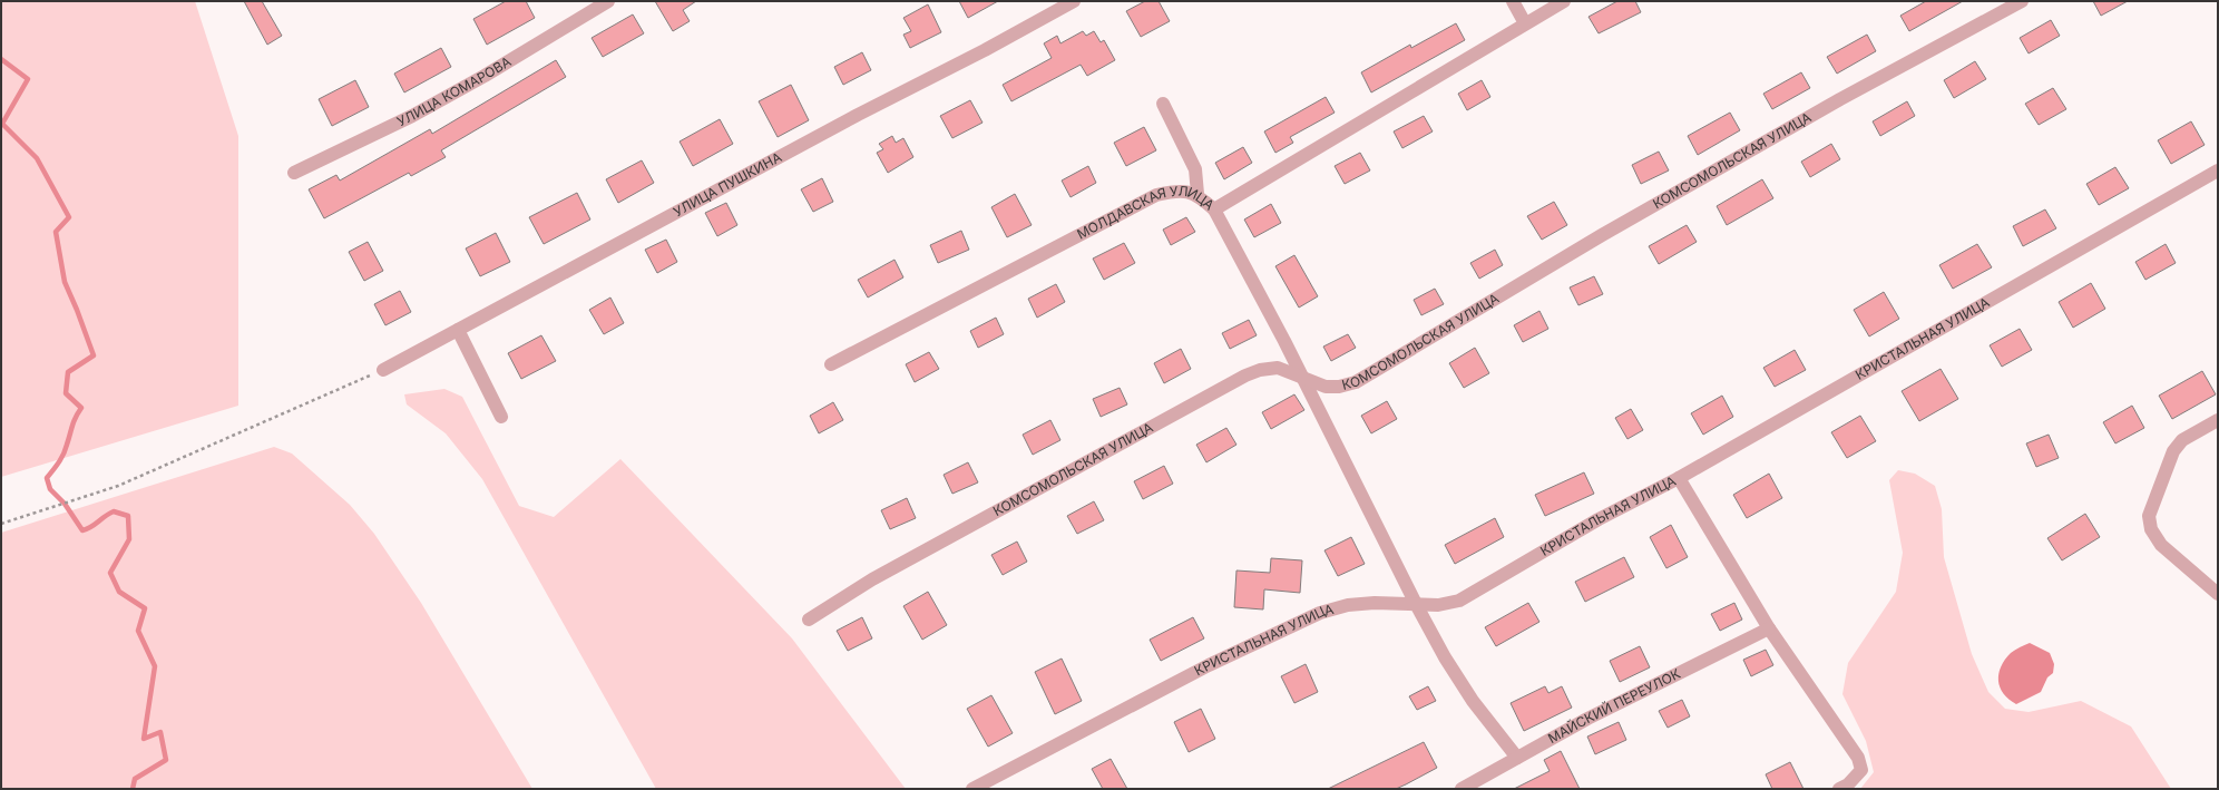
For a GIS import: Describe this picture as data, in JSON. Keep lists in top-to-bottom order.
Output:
{
  "streets": {
    "street": [
      "УЛИЦА КОМАРОВА",
      "КОМСОМОЛЬСКАЯ УЛИЦА",
      "УЛИЦА ПУШКИНА",
      "МОЛДАВСКАЯ УЛИЦА",
      "КРИСТАЛЬНАЯ УЛИЦА",
      "МАЙСКИЙ ПЕРЕУЛОК"
    ]
  }
}
